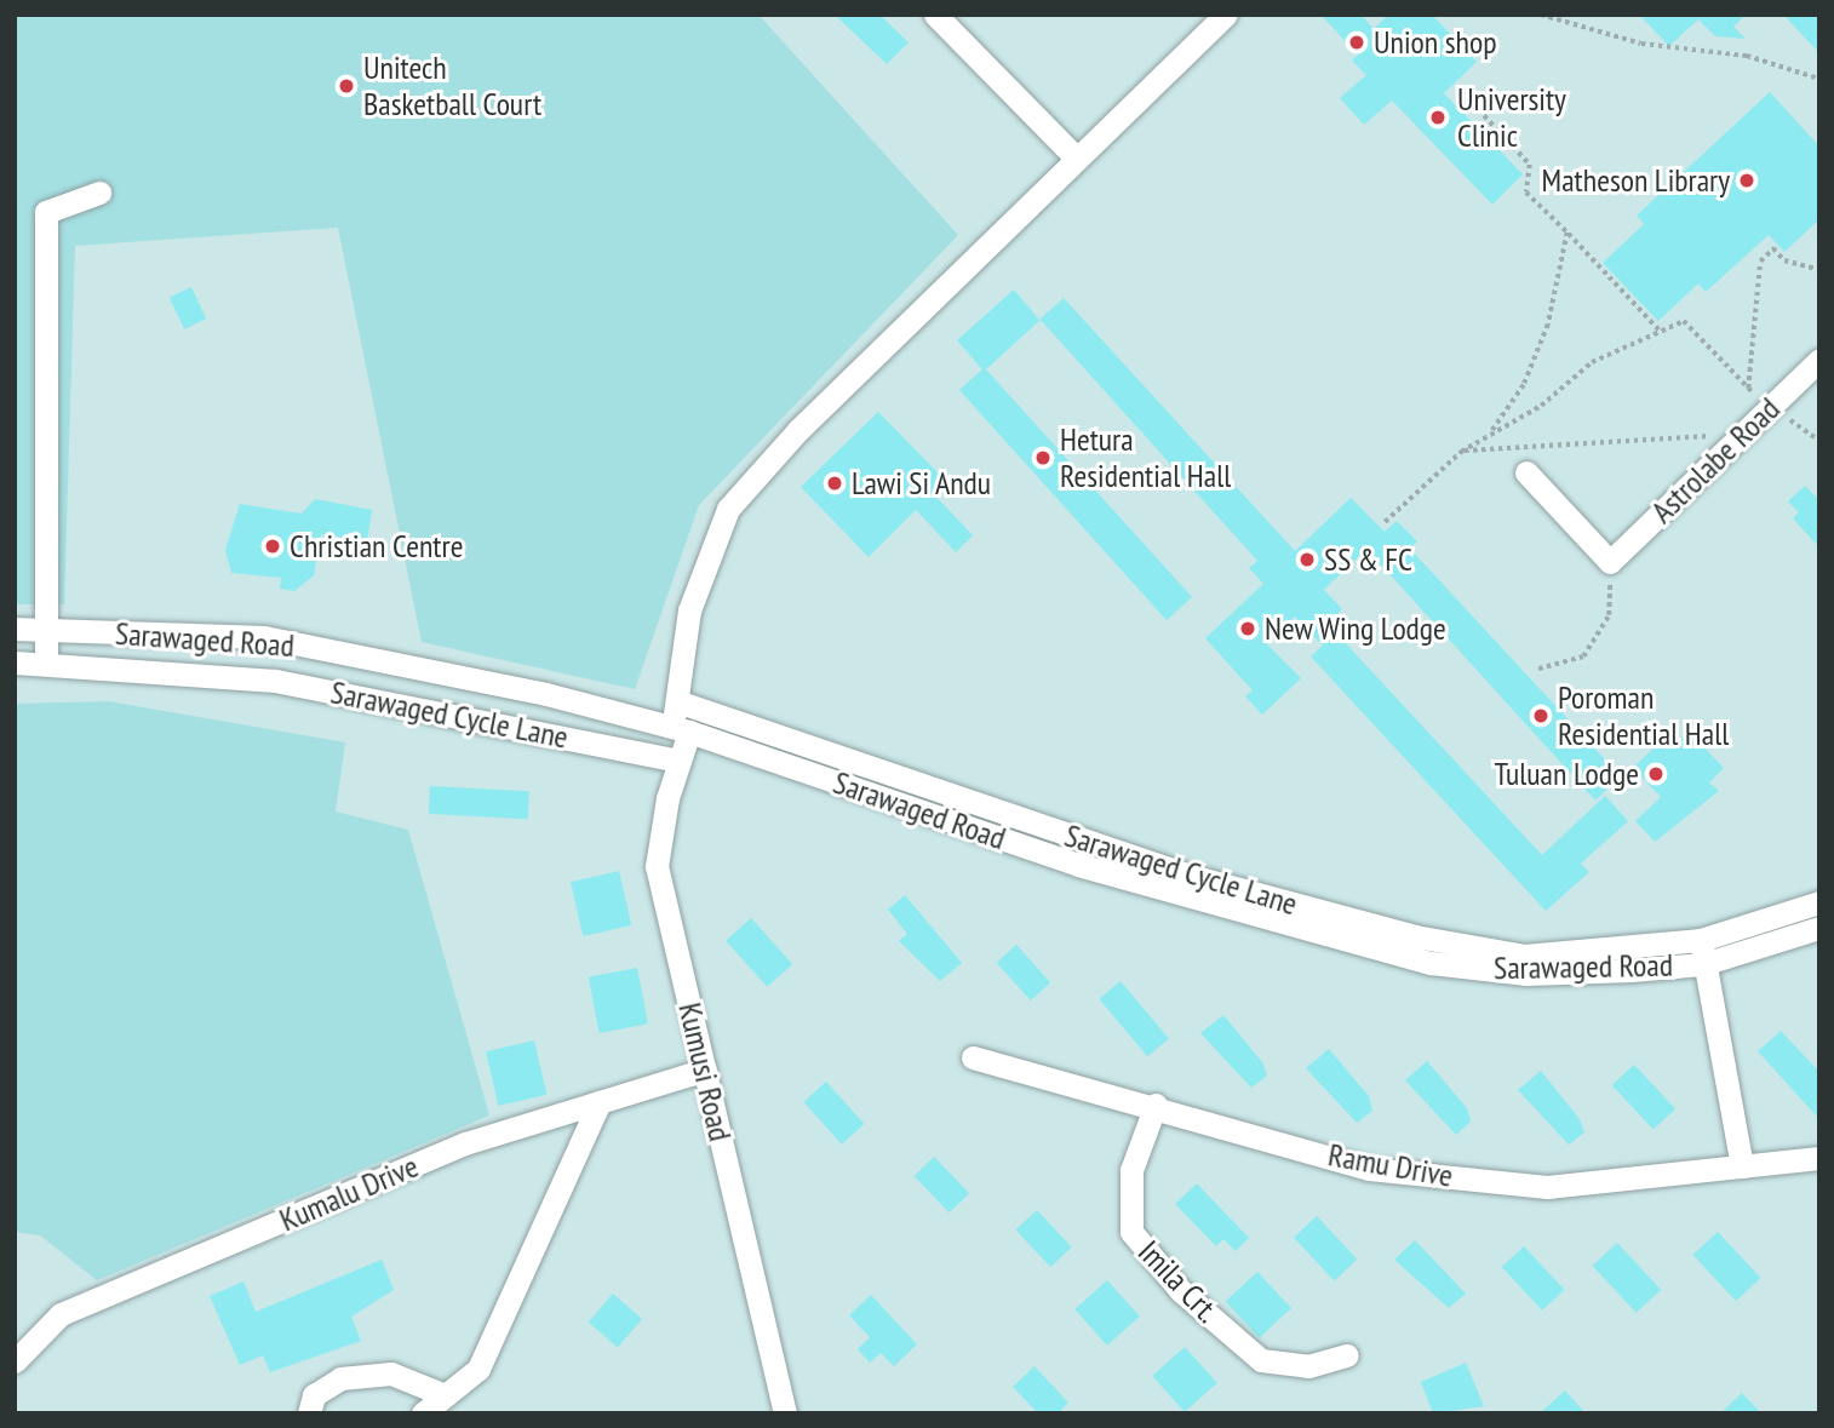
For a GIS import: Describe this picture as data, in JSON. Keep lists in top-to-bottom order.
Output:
{
  "streets": {
    "street": [
      "Astrolabe Road",
      "Sarawaged Road",
      "Sarawaged Cycle Lane",
      "Kumusi Road",
      "Ramu Drive",
      "Kumalu Drive",
      "Imila Crt."
    ]
  },
  "crossings": [
    ["Sarawaged Road", "Sarawaged Cycle Lane"],
    ["Sarawaged Road", "Kumusi Road"],
    ["Sarawaged Cycle Lane", "Kumusi Road"],
    ["Kumusi Road", "Kumalu Drive"],
    ["Ramu Drive", "Imila Crt."]
  ],
  "places": [
    "Union shop",
    "Unitech Basketball Court",
    "University Clinic",
    "Matheson Library",
    "Hetura Residential Hall",
    "Lawi Si Andu",
    "Christian Centre",
    "SS & FC",
    "New Wing Lodge",
    "Poroman Residential Hall",
    "Tuluan Lodge"
  ]
}
